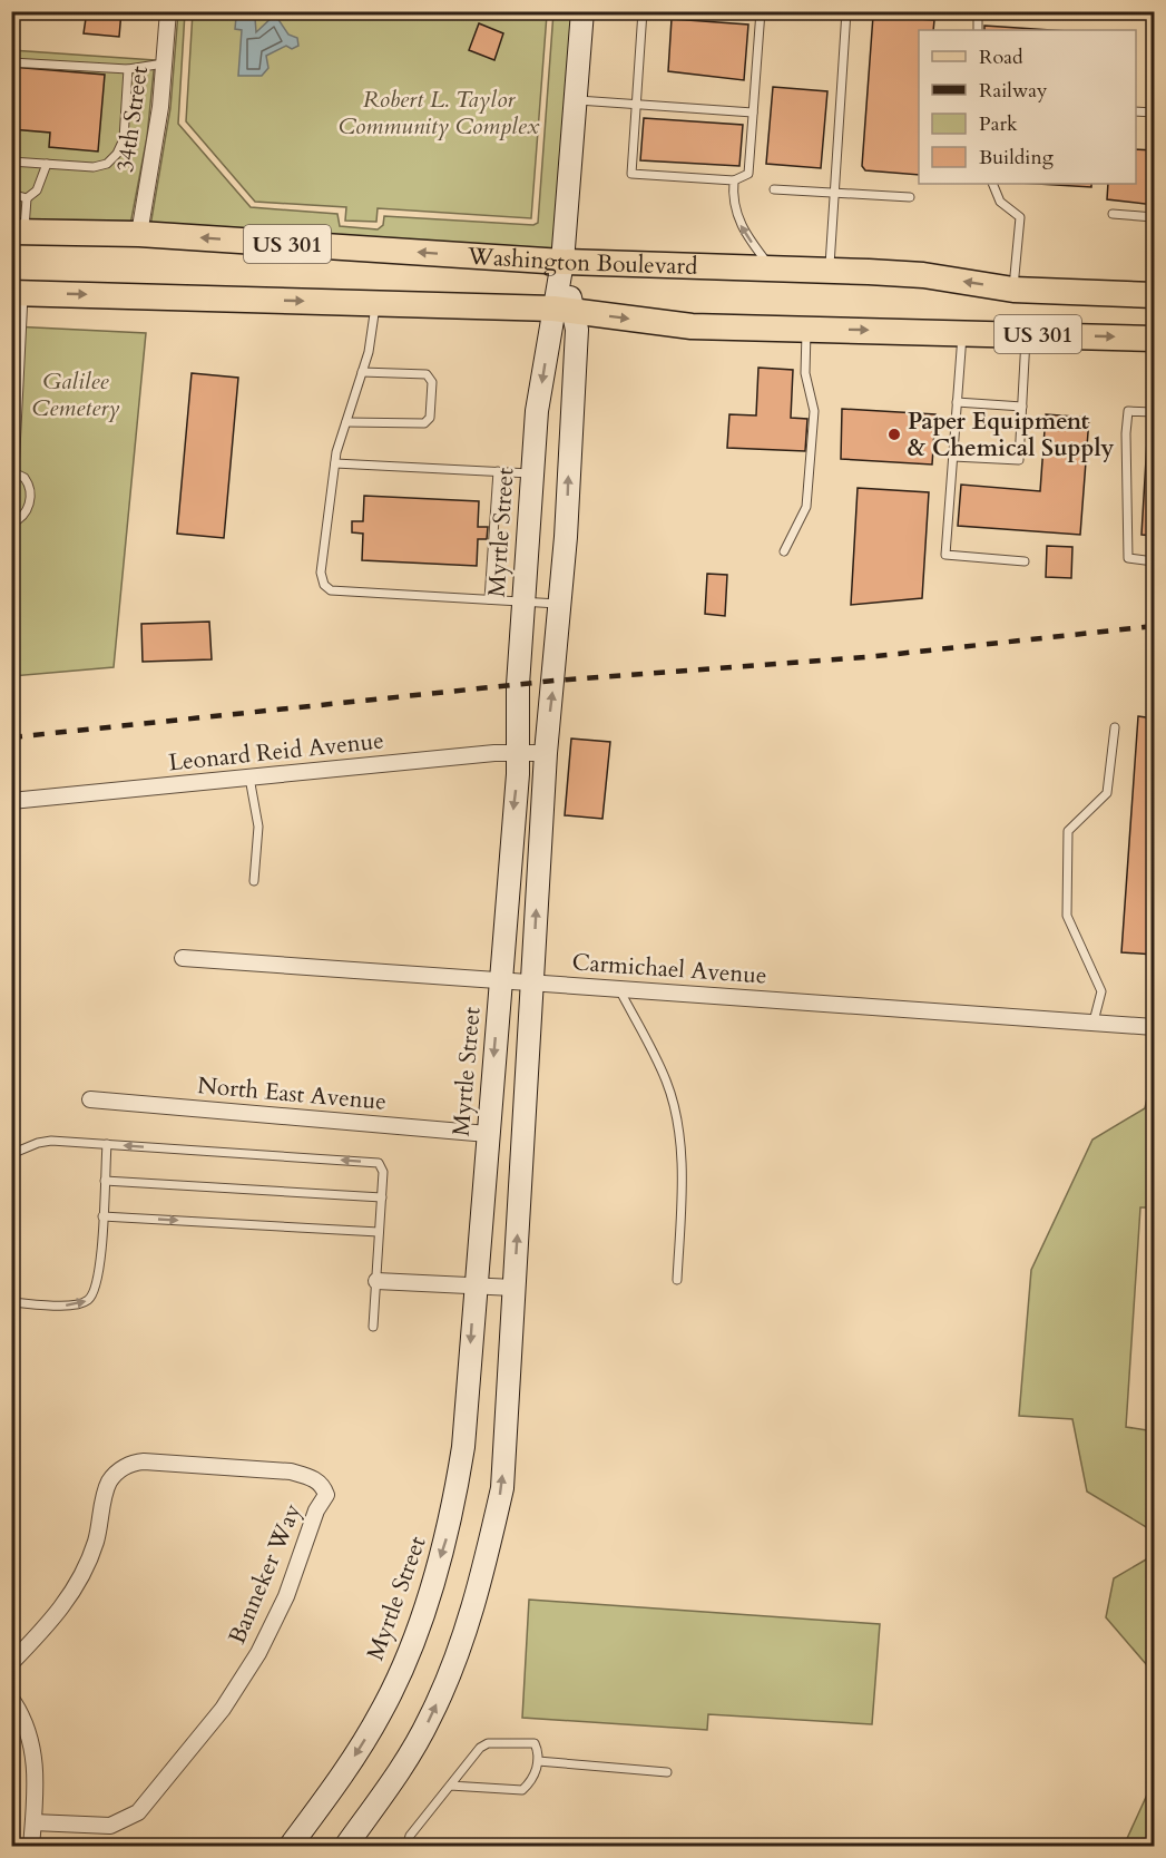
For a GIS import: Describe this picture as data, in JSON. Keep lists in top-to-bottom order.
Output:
{
  "streets": {
    "main road": ["US 301", "Washington Boulevard"],
    "street": [
      "34th Street",
      "Myrtle Street",
      "Leonard Reid Avenue",
      "Carmichael Avenue",
      "North East Avenue",
      "Banneker Way"
    ]
  },
  "crossings": [
    ["34th Street", "Washington Boulevard"],
    ["US 301", "Myrtle Street"],
    ["Washington Boulevard", "Myrtle Street"],
    ["Myrtle Street", "Leonard Reid Avenue"],
    ["Myrtle Street", "Carmichael Avenue"],
    ["Myrtle Street", "North East Avenue"]
  ],
  "parks": ["Robert L. Taylor Community Complex", "Galilee Cemetery"],
  "places": ["Paper Equipment & Chemical Supply"],
  "legend": [
    "Road",
    "Railway",
    "Park",
    "Building"
  ]
}
